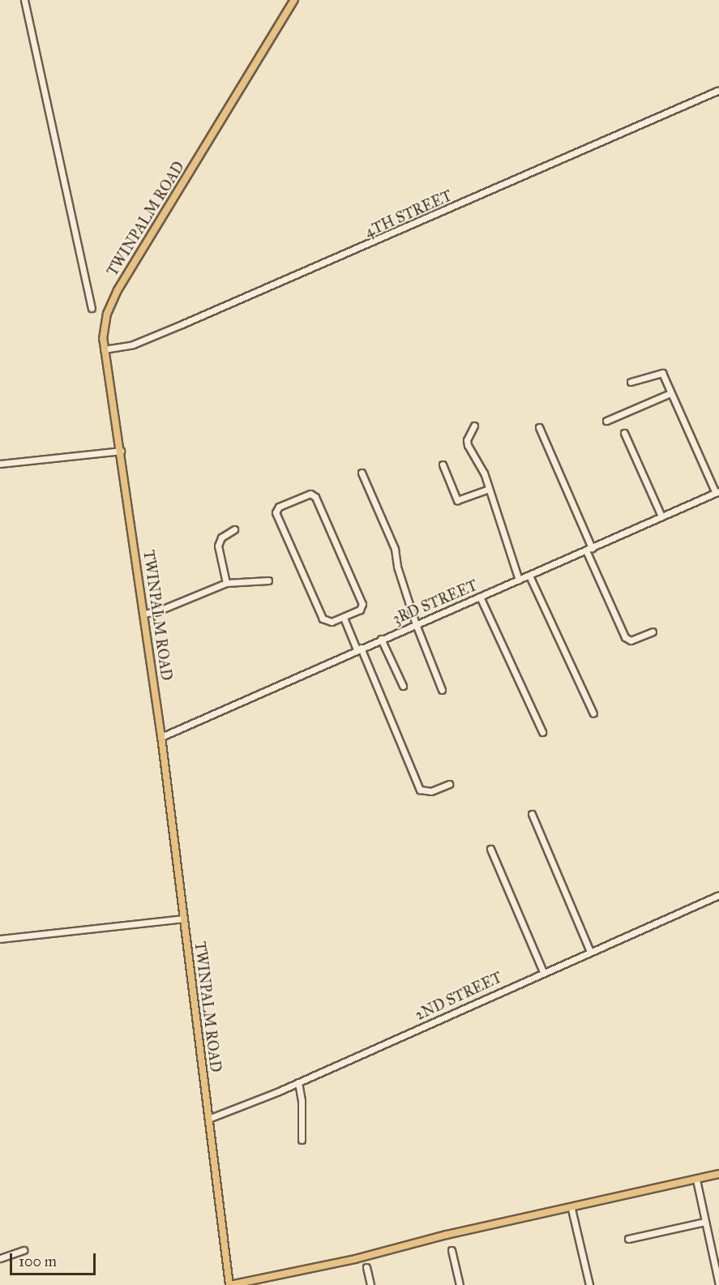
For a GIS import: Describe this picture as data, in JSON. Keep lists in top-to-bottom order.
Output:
{
  "streets": {
    "main road": ["TWINPALM ROAD"],
    "street": ["4TH STREET", "3RD STREET", "2ND STREET"]
  },
  "crossings": [
    ["4TH STREET", "TWINPALM ROAD"],
    ["TWINPALM ROAD", "3RD STREET"],
    ["TWINPALM ROAD", "2ND STREET"]
  ],
  "scale_bar": "100 m"
}
